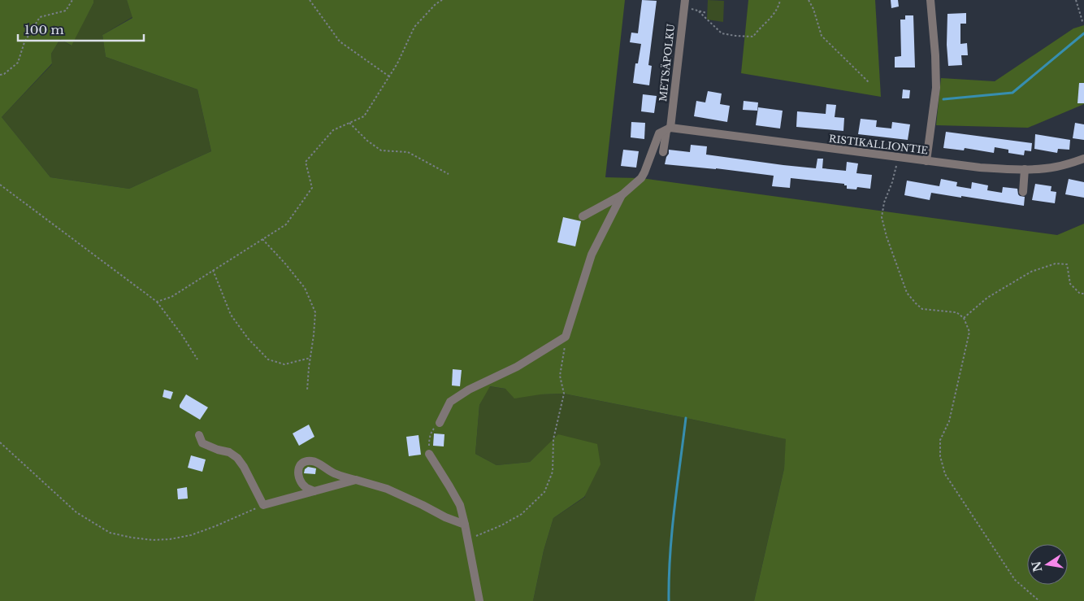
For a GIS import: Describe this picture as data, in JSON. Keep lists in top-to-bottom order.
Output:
{
  "streets": {
    "street": ["METSÄPOLKU", "RISTIKALLIONTIE"]
  },
  "crossings": [
    ["METSÄPOLKU", "RISTIKALLIONTIE"]
  ],
  "scale_bar": "100 m",
  "north": "left"
}
